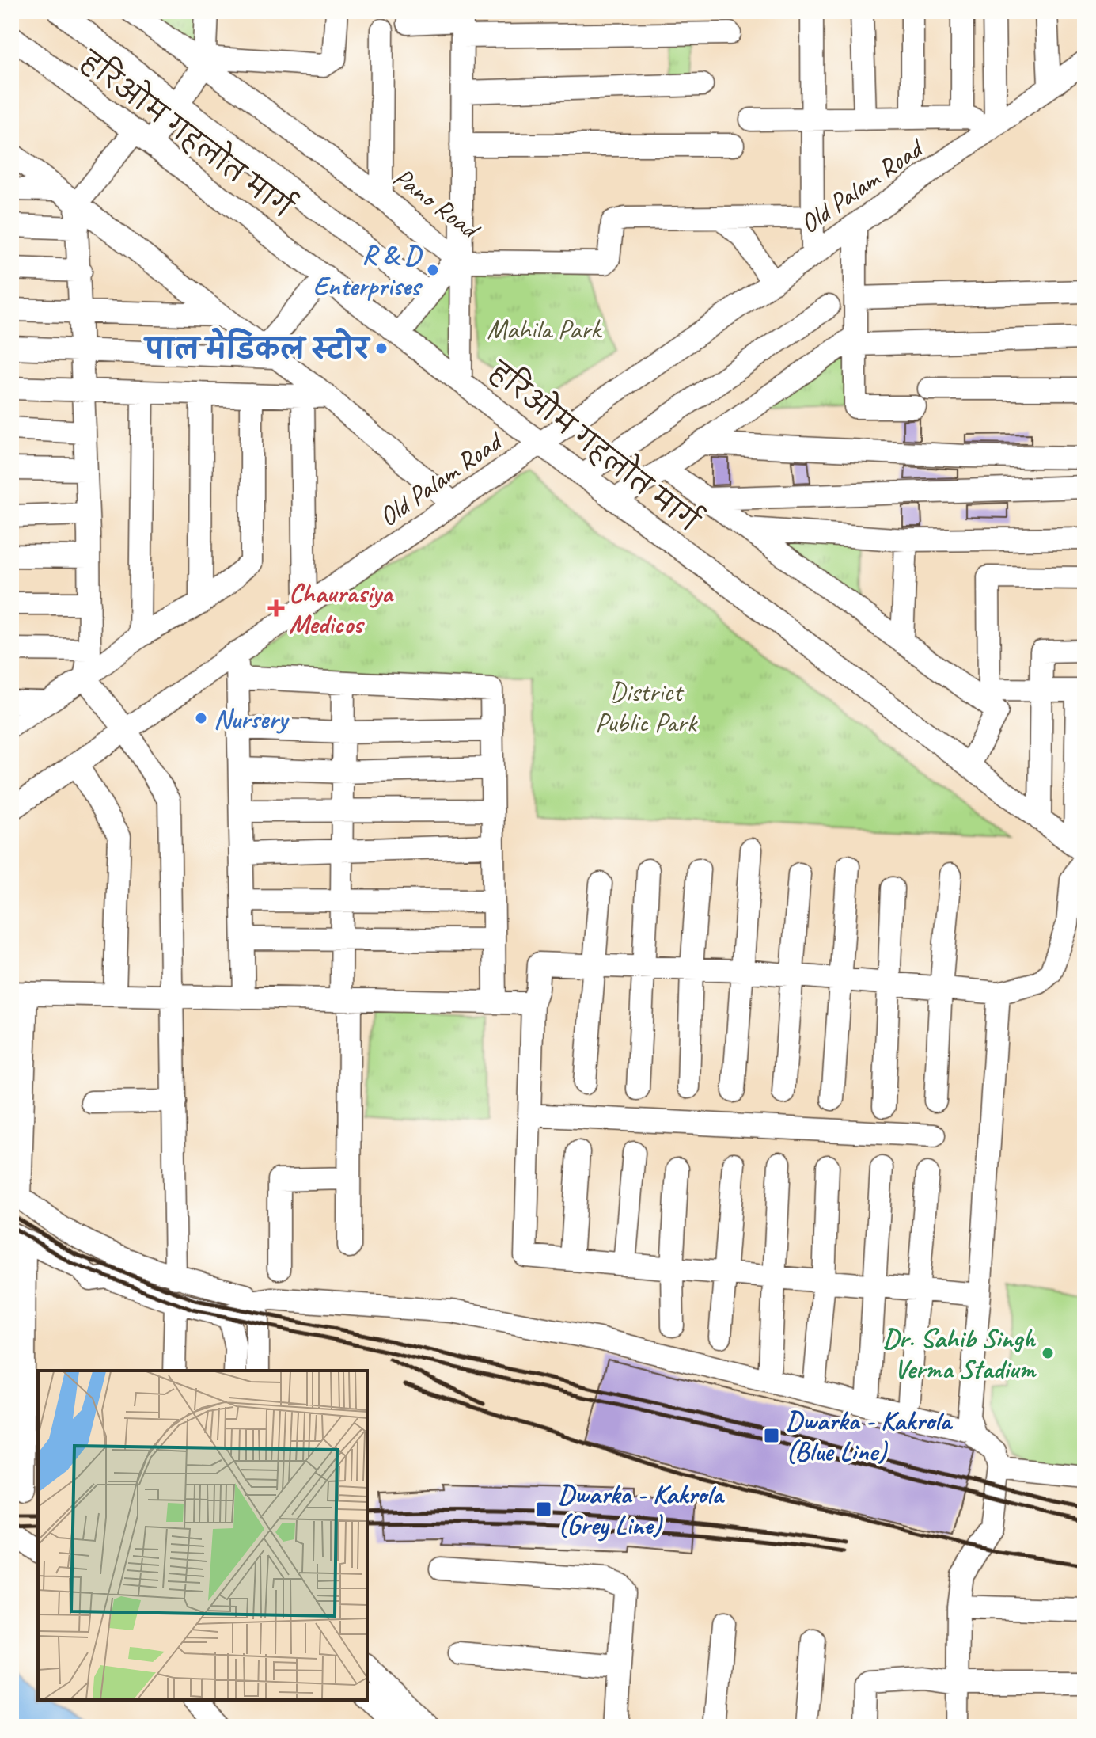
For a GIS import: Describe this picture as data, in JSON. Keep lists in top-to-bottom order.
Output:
{
  "streets": {
    "street": ["हरिओम गहलोत मार्ग", "Old Palam Road", "Pano Road"]
  },
  "crossings": [
    ["हरिओम गहलोत मार्ग", "Old Palam Road"]
  ],
  "parks": ["Mahila Park", "District Public Park"],
  "places": {
    "other": [
      "R & D Enterprises",
      "पाल मेडिकल स्टोर",
      "Nursery",
      "Dr. Sahib Singh Verma Stadium"
    ],
    "health": ["Chaurasiya Medicos"],
    "transit": ["Dwarka - Kakrola (Blue Line)", "Dwarka - Kakrola (Grey Line)"]
  }
}
